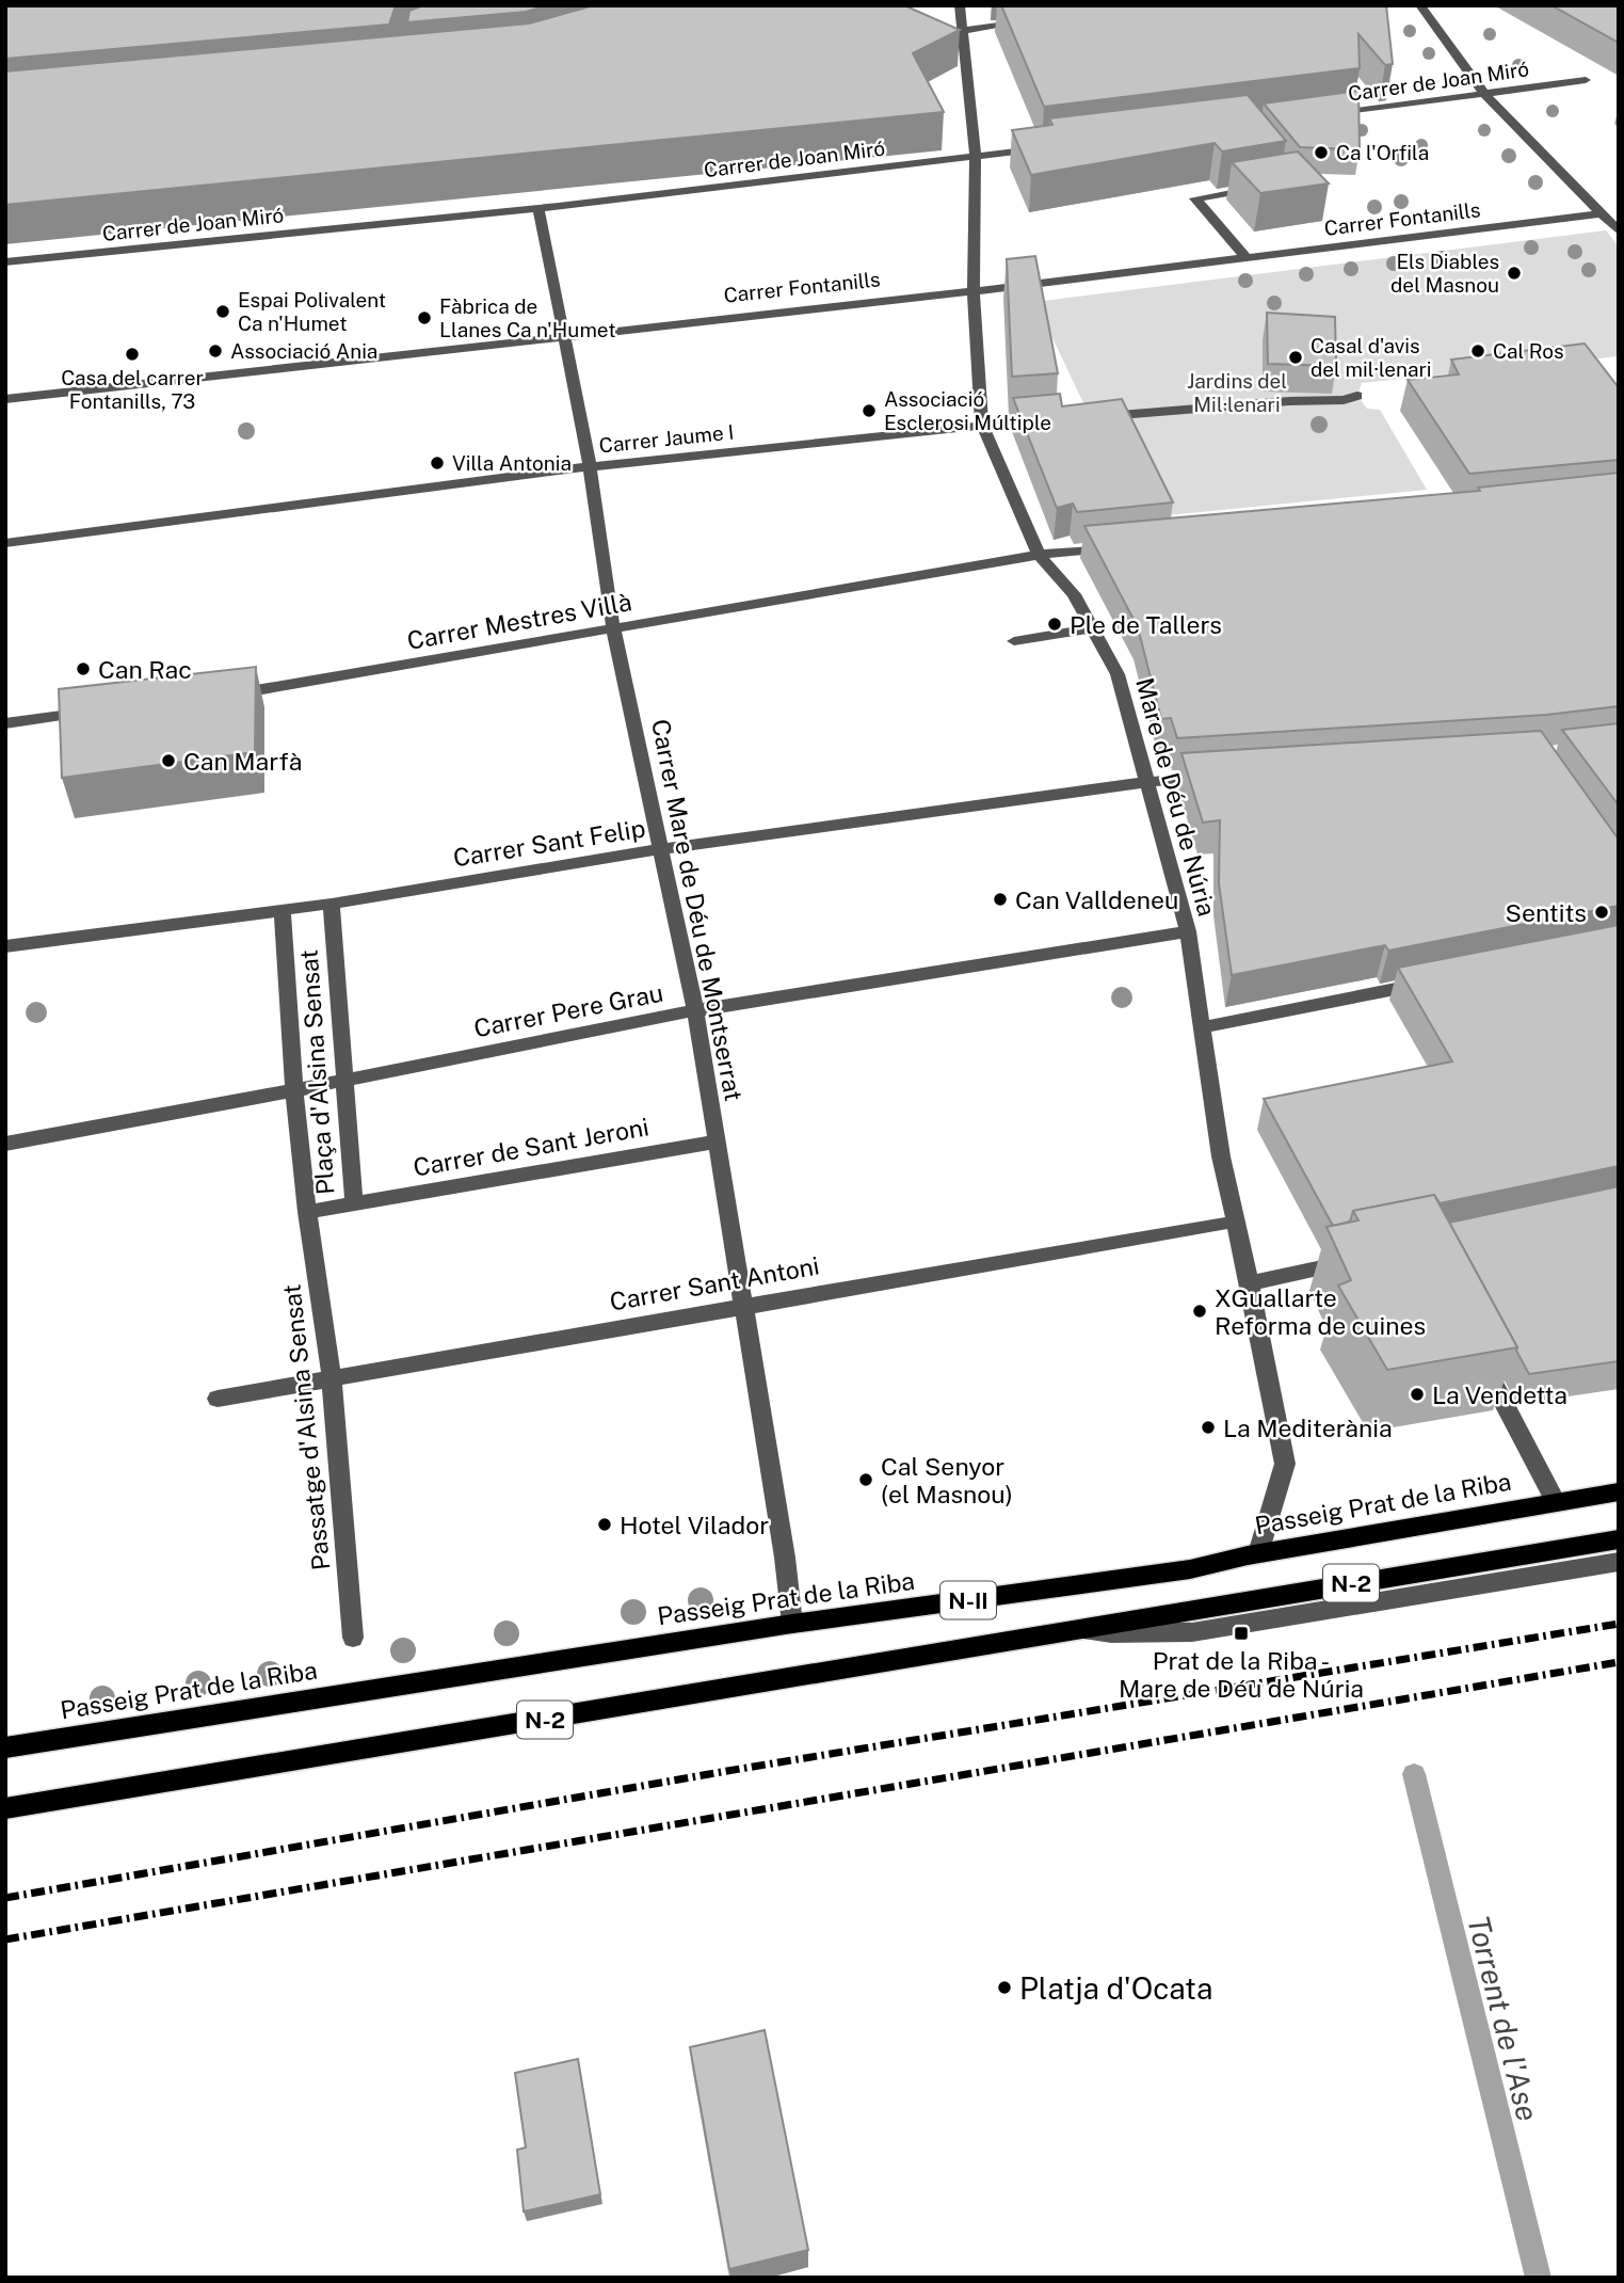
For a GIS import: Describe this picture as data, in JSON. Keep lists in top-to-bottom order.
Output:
{
  "streets": {
    "main road": ["Passeig Prat de la Riba", "N-2", "N-II"],
    "street": [
      "Carrer de Joan Miró",
      "Carrer Fontanills",
      "Carrer Jaume I",
      "Carrer Mestres Villà",
      "Mare de Déu de Núria",
      "Carrer Sant Felip",
      "Carrer Mare de Déu de Montserrat",
      "Carrer Pere Grau",
      "Plaça d'Alsina Sensat",
      "Carrer de Sant Jeroni",
      "Carrer Sant Antoni",
      "Passatge d'Alsina Sensat"
    ]
  },
  "crossings": [
    ["Carrer de Joan Miró", "Mare de Déu de Núria"],
    ["Carrer de Joan Miró", "Carrer Mare de Déu de Montserrat"],
    ["Carrer Fontanills", "Mare de Déu de Núria"],
    ["Carrer Fontanills", "Carrer Mare de Déu de Montserrat"],
    ["Carrer Jaume I", "Mare de Déu de Núria"],
    ["Carrer Jaume I", "Carrer Mare de Déu de Montserrat"],
    ["Carrer Mestres Villà", "Mare de Déu de Núria"],
    ["Carrer Mestres Villà", "Carrer Mare de Déu de Montserrat"],
    ["Mare de Déu de Núria", "Carrer Sant Felip"],
    ["Mare de Déu de Núria", "Carrer Pere Grau"],
    ["Mare de Déu de Núria", "Passeig Prat de la Riba"],
    ["Carrer Sant Felip", "Carrer Mare de Déu de Montserrat"],
    ["Carrer Sant Felip", "Plaça d'Alsina Sensat"],
    ["Carrer Mare de Déu de Montserrat", "Carrer Pere Grau"],
    ["Carrer Mare de Déu de Montserrat", "Carrer de Sant Jeroni"],
    ["Carrer Mare de Déu de Montserrat", "Carrer Sant Antoni"],
    ["Carrer Mare de Déu de Montserrat", "Passeig Prat de la Riba"],
    ["Carrer Pere Grau", "Plaça d'Alsina Sensat"],
    ["Plaça d'Alsina Sensat", "Carrer de Sant Jeroni"],
    ["Plaça d'Alsina Sensat", "Passatge d'Alsina Sensat"],
    ["Carrer Sant Antoni", "Passatge d'Alsina Sensat"]
  ],
  "water": ["Torrent de l'Ase"],
  "parks": ["Jardins del Mil·lenari"],
  "places": {
    "other": [
      "Ca l'Orfila",
      "Els Diables del Masnou",
      "Espai Polivalent Ca n'Humet",
      "Fàbrica de Llanes Ca n'Humet",
      "Associació Ania",
      "Cal Ros",
      "Casa del carrer Fontanills, 73",
      "Casal d'avis del mil·lenari",
      "Associació Esclerosi Múltiple",
      "Villa Antonia",
      "Ple de Tallers",
      "Can Rac",
      "Can Marfà",
      "Can Valldeneu",
      "Sentits",
      "XGuallarte Reforma de cuines",
      "La Vendetta",
      "La Mediterània",
      "Cal Senyor (el Masnou)",
      "Hotel Vilador",
      "Platja d'Ocata"
    ],
    "transit": ["Prat de la Riba - Mare de Déu de Núria"]
  }
}
